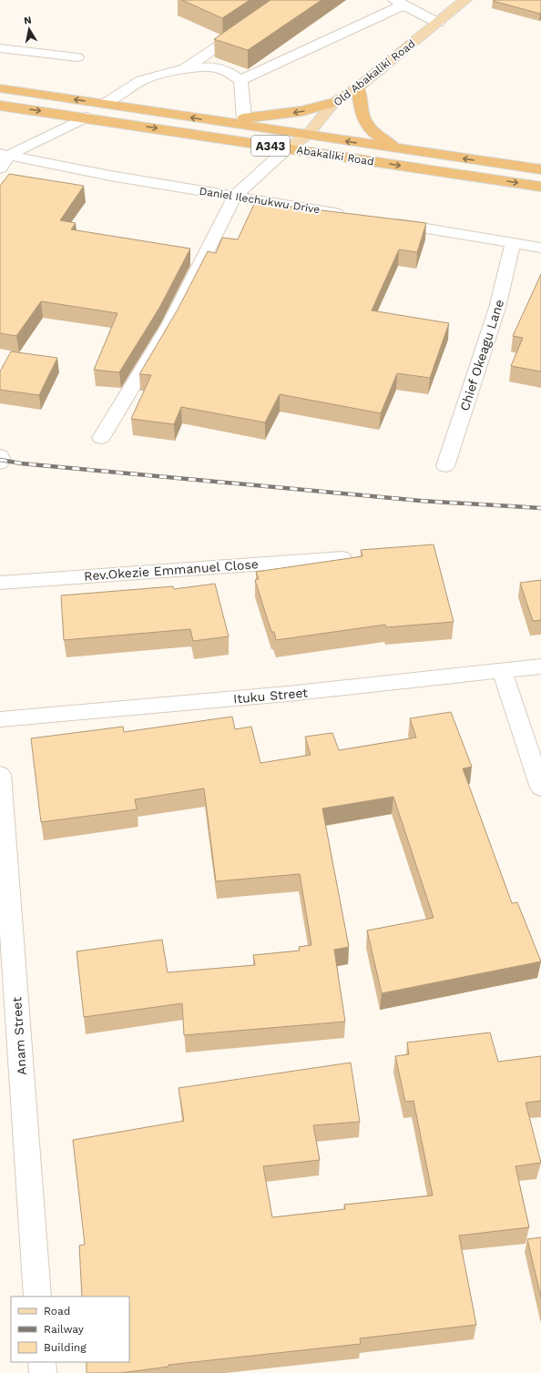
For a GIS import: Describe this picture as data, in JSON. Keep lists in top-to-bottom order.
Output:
{
  "streets": {
    "highway": ["A343", "Abakaliki Road"],
    "main road": ["Old Abakaliki Road"],
    "street": [
      "Daniel Ilechukwu Drive",
      "Chief Okeagu Lane",
      "Rev.Okezie Emmanuel Close",
      "Ituku Street",
      "Anam Street"
    ]
  },
  "crossings": [
    ["Old Abakaliki Road", "Abakaliki Road"]
  ],
  "legend": ["Road", "Railway", "Building"],
  "north": "top"
}
